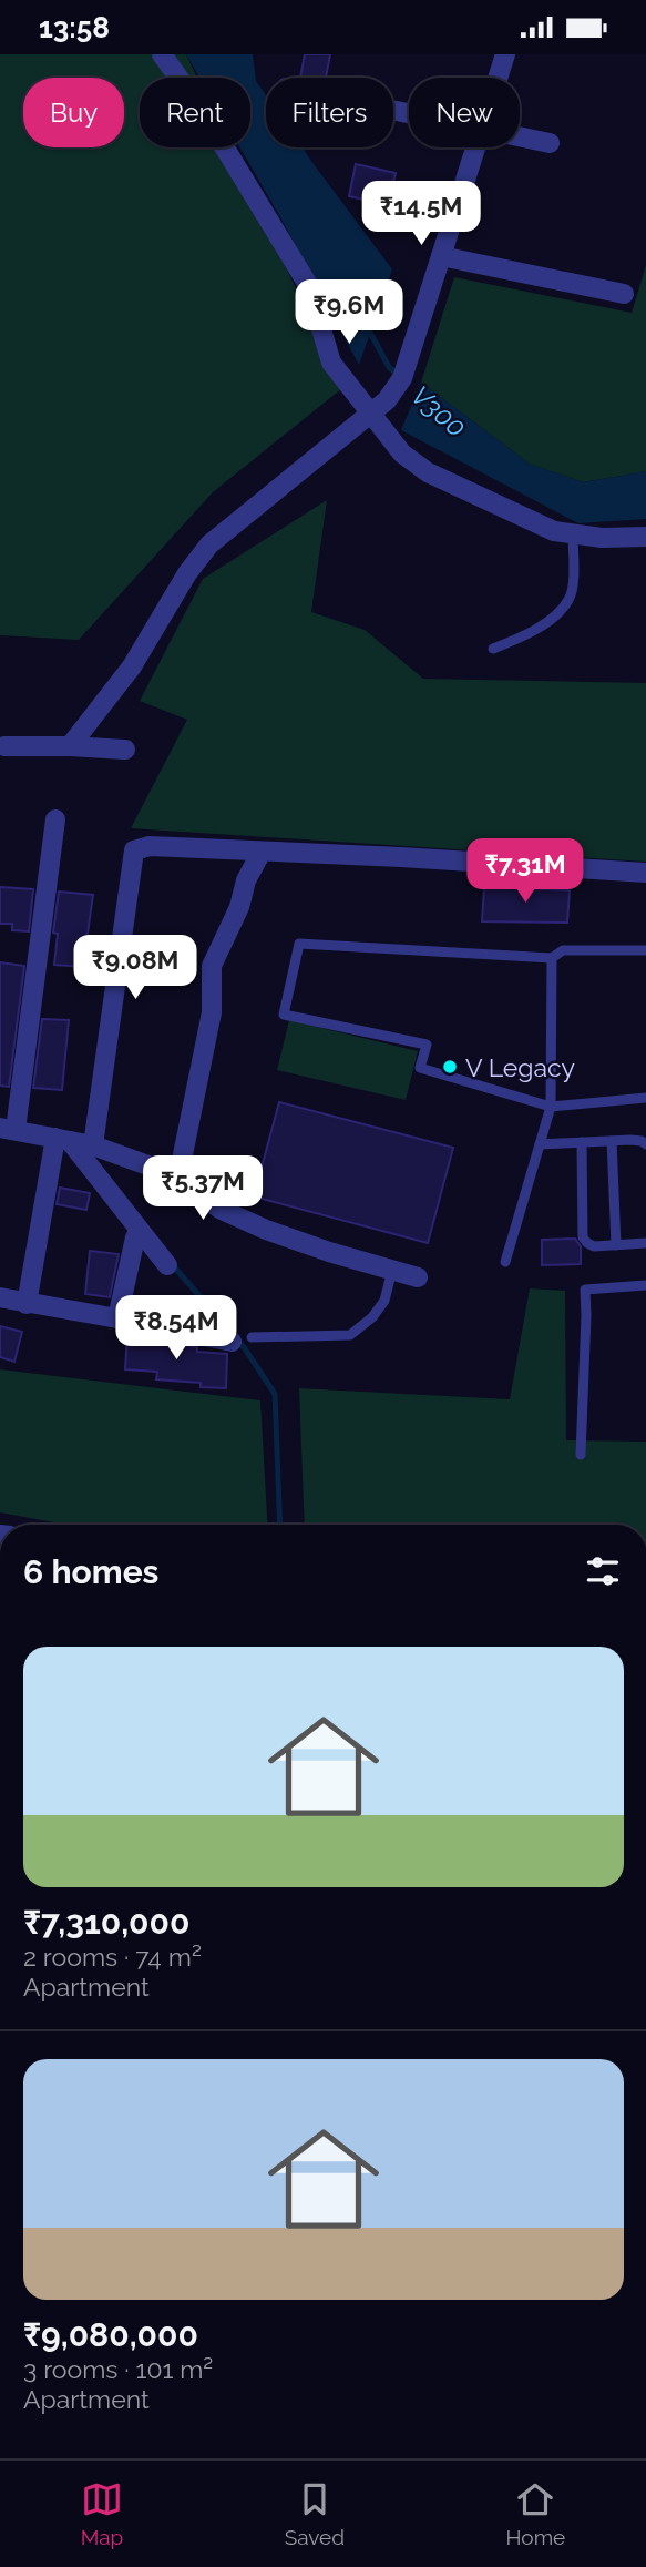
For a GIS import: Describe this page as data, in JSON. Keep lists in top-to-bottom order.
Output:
{
  "water": ["V300"],
  "places": ["V Legacy"],
  "page": {
    "status": "13:58",
    "chip": [
      "Buy",
      "Rent",
      "Filters",
      "New"
    ],
    "price": [
      "₹14.5M",
      "₹9.6M",
      "₹7.31M",
      "₹9.08M",
      "₹5.37M",
      "₹8.54M"
    ],
    "heading": "6 homes",
    "list": [
      {
        "name": "₹7,310,000",
        "note": "2 rooms · 74 m² · Apartment"
      },
      {
        "name": "₹9,080,000",
        "note": "3 rooms · 101 m² · Apartment"
      }
    ],
    "tabs": ["Map", "Saved", "Home"]
  }
}
